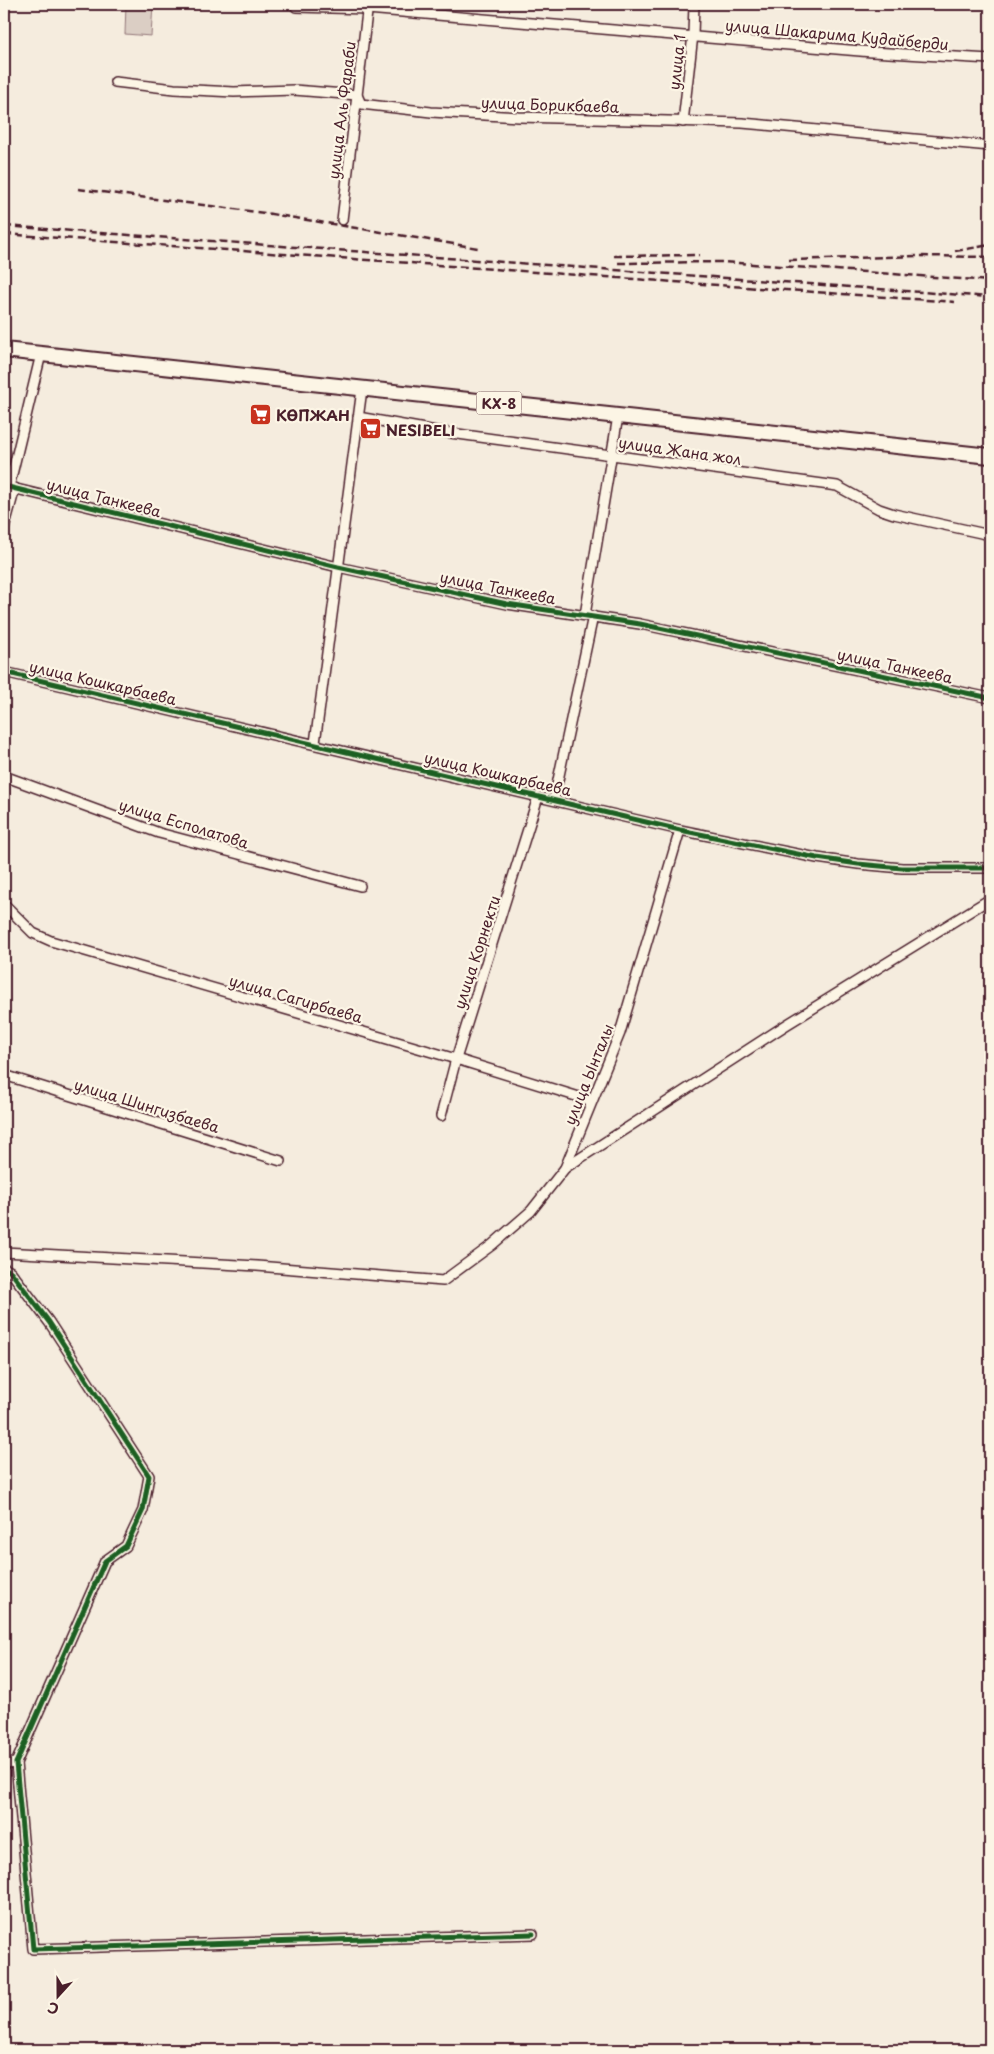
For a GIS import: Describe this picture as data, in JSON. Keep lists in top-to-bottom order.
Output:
{
  "streets": {
    "main road": ["КХ-8"],
    "street": [
      "улица Шакарима Кудайберди",
      "улица 1",
      "улица Борикбаева",
      "улица Аль Фараби",
      "улица Жана жол",
      "улица Танкеева",
      "улица Кошкарбаева",
      "улица Есполатова",
      "улица Корнекти",
      "улица Сагирбаева",
      "улица Ынталы",
      "улица Шингизбаева"
    ]
  },
  "crossings": [
    ["улица Шакарима Кудайберди", "улица 1"],
    ["улица Шакарима Кудайберди", "улица Аль Фараби"],
    ["улица 1", "улица Борикбаева"],
    ["улица Борикбаева", "улица Аль Фараби"],
    ["улица Кошкарбаева", "улица Корнекти"],
    ["улица Кошкарбаева", "улица Ынталы"],
    ["улица Корнекти", "улица Сагирбаева"],
    ["улица Сагирбаева", "улица Ынталы"]
  ],
  "places": {
    "supermarket": ["КӨПЖАН", "NESIBELI"]
  },
  "north": "bottom"
}
